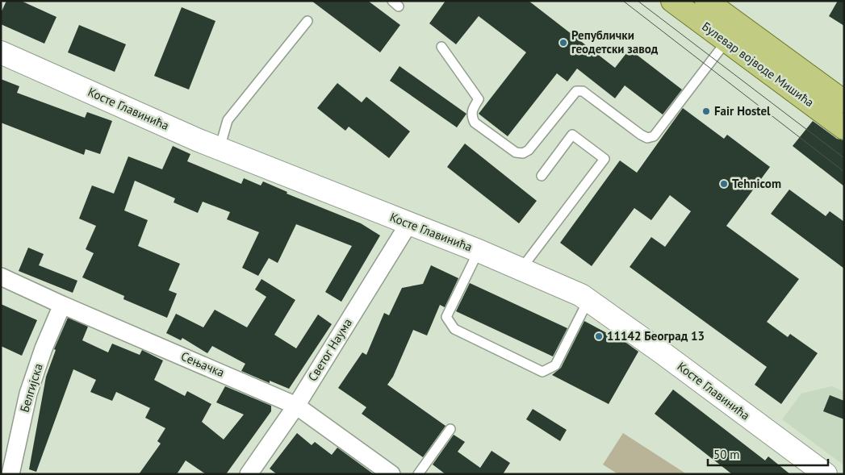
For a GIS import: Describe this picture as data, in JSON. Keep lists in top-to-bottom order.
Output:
{
  "streets": {
    "main road": ["Булевар војводе Мишића"],
    "street": [
      "Косте Главинића",
      "Светог Наума",
      "Сењачка",
      "Белгијска"
    ]
  },
  "crossings": [
    ["Косте Главинића", "Светог Наума"],
    ["Светог Наума", "Сењачка"],
    ["Сењачка", "Белгијска"]
  ],
  "places": [
    "Републички геодетски завод",
    "Fair Hostel",
    "Tehnicom",
    "11142 Београд 13"
  ],
  "scale_bar": "50 m"
}
